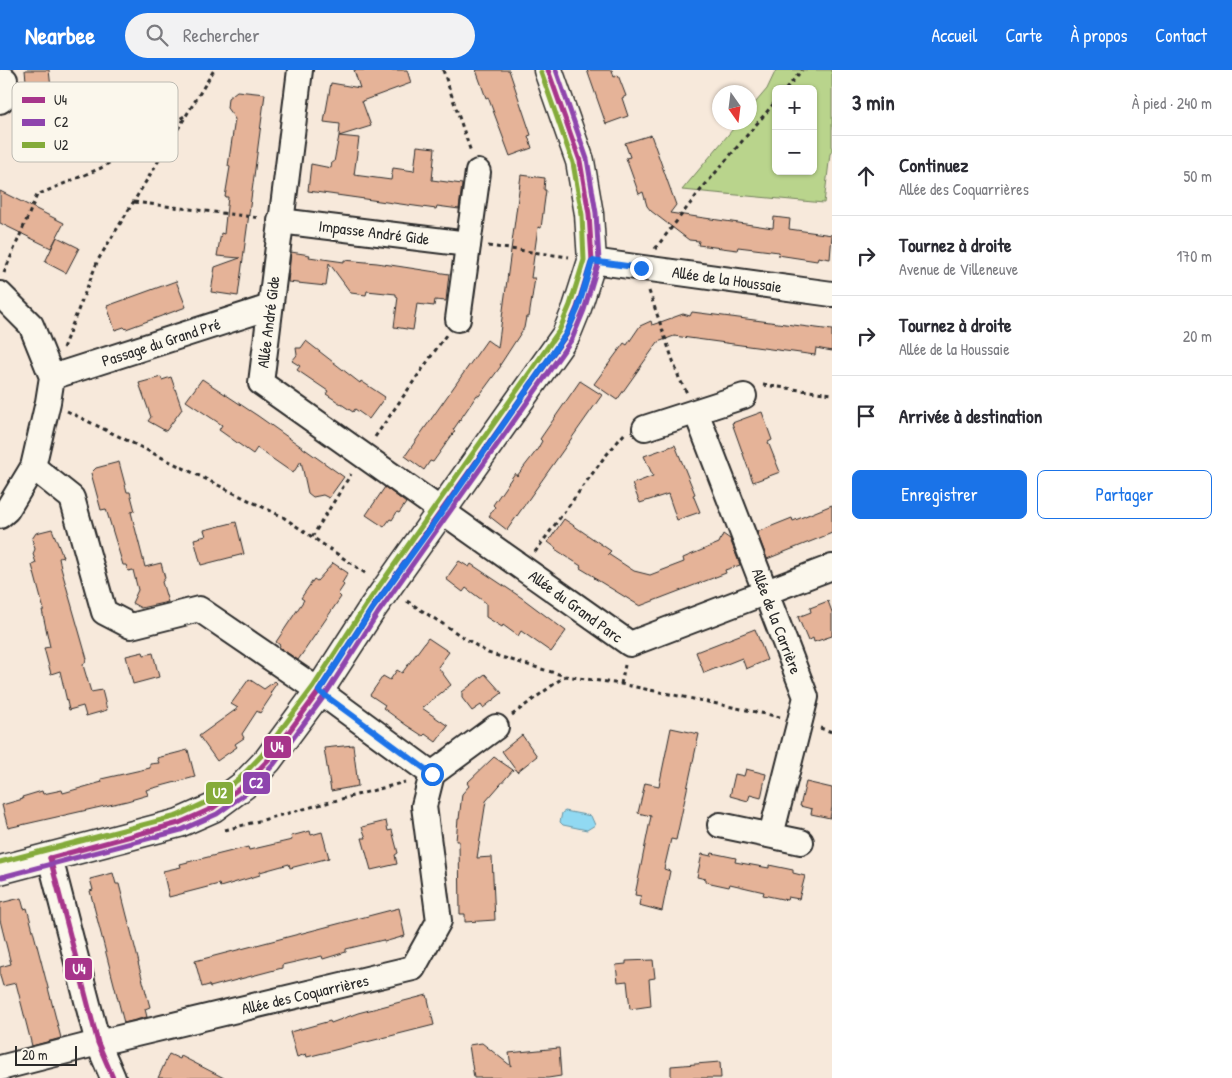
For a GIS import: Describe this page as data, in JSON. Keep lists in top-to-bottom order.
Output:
{
  "streets": {
    "street": [
      "Impasse André Gide",
      "Allée de la Houssaie",
      "Allée André Gide",
      "Passage du Grand Pré",
      "Allée du Grand Parc",
      "Allée de la Carrière",
      "Allée des Coquarrières"
    ]
  },
  "crossings": [
    ["Impasse André Gide", "Allée André Gide"],
    ["Allée André Gide", "Passage du Grand Pré"],
    ["Allée André Gide", "Allée du Grand Parc"],
    ["Allée du Grand Parc", "Allée de la Carrière"]
  ],
  "lines": ["transit line U4", "transit line C2", "transit line U2"],
  "legend": ["U4", "C2", "U2"],
  "scale_bar": "20 m",
  "north": "bottom",
  "page": {
    "header": "Nearbee",
    "search": "Rechercher",
    "nav": [
      "Accueil",
      "Carte",
      "À propos",
      "Contact"
    ],
    "heading": ["3 min", "À pied · 240 m"],
    "map_buttons": ["+", "−"],
    "list": [
      ["Continuez", "Allée des Coquarrières", "50 m"],
      ["Tournez à droite", "Avenue de Villeneuve", "170 m"],
      ["Tournez à droite", "Allée de la Houssaie", "20 m"],
      "Arrivée à destination"
    ],
    "buttons": ["Enregistrer", "Partager"],
    "scale": "20 m"
  }
}
